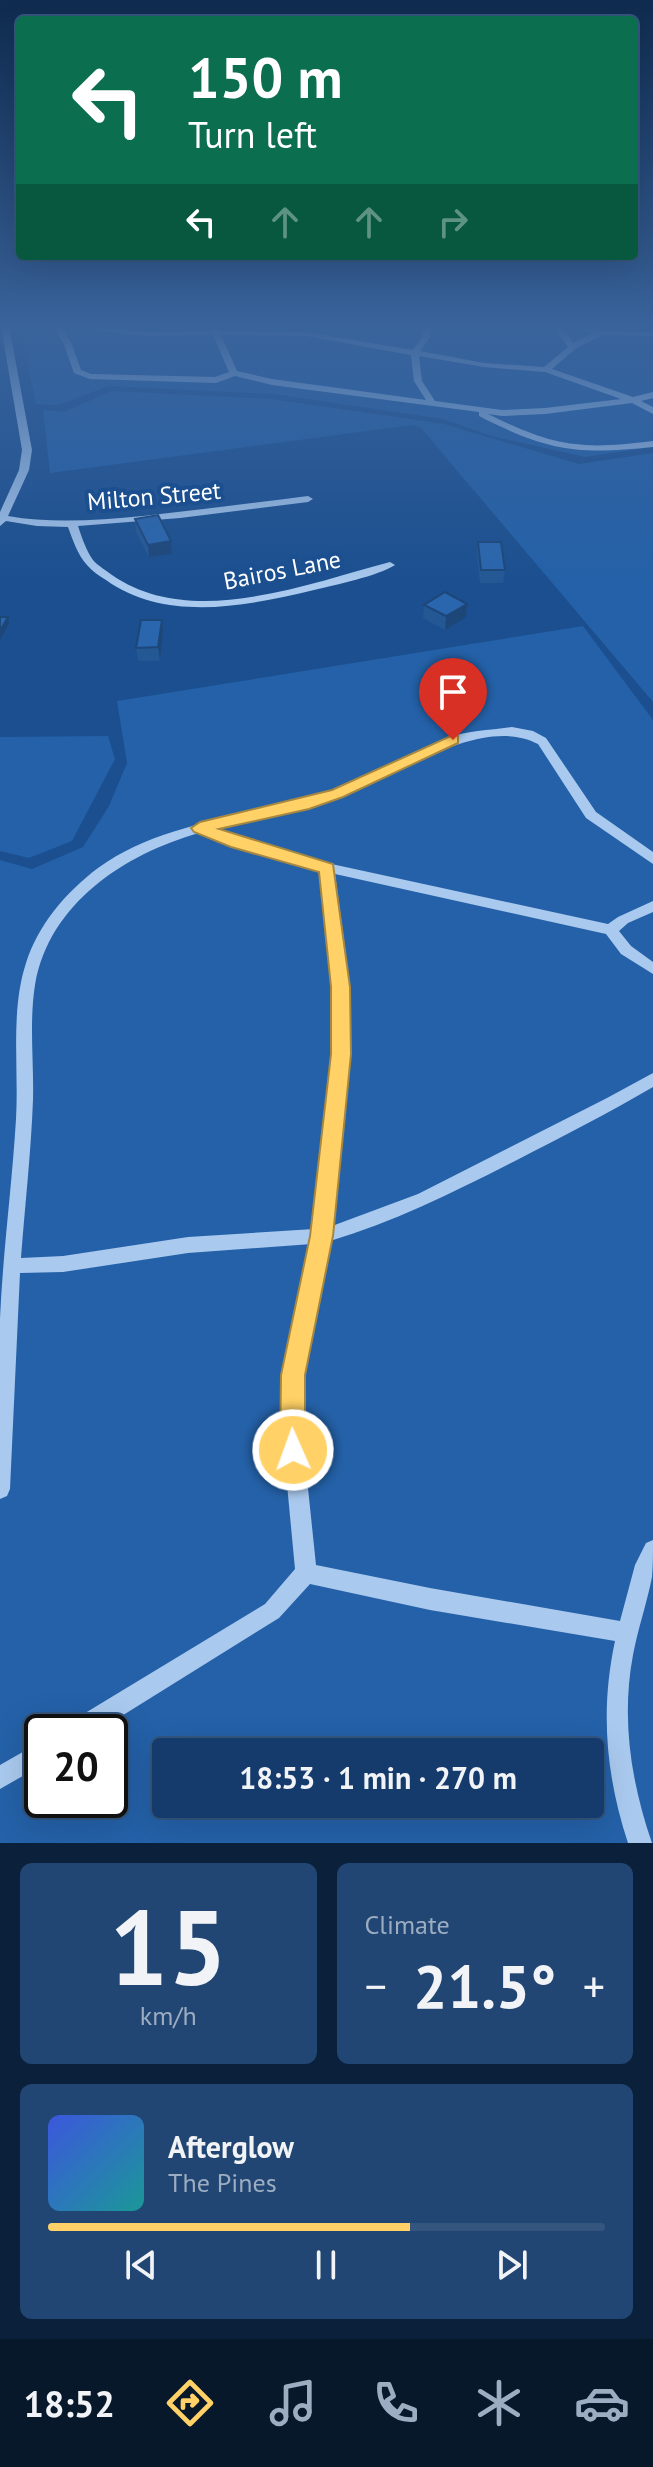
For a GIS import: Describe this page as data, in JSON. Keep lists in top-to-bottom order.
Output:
{
  "streets": {
    "street": ["Milton Street", "Bairos Lane"]
  },
  "crossings": [
    ["Milton Street", "Bairos Lane"]
  ],
  "page": {
    "turn": ["150 m", "Turn left"],
    "limit": "20",
    "trip": "18:53 · 1 min · 270 m",
    "tile": [
      ["15", "km/h"],
      "Climate"
    ],
    "heat": ["−", "21.5°", "+"],
    "song": ["Afterglow", "The Pines"],
    "tabs": "18:52"
  }
}
